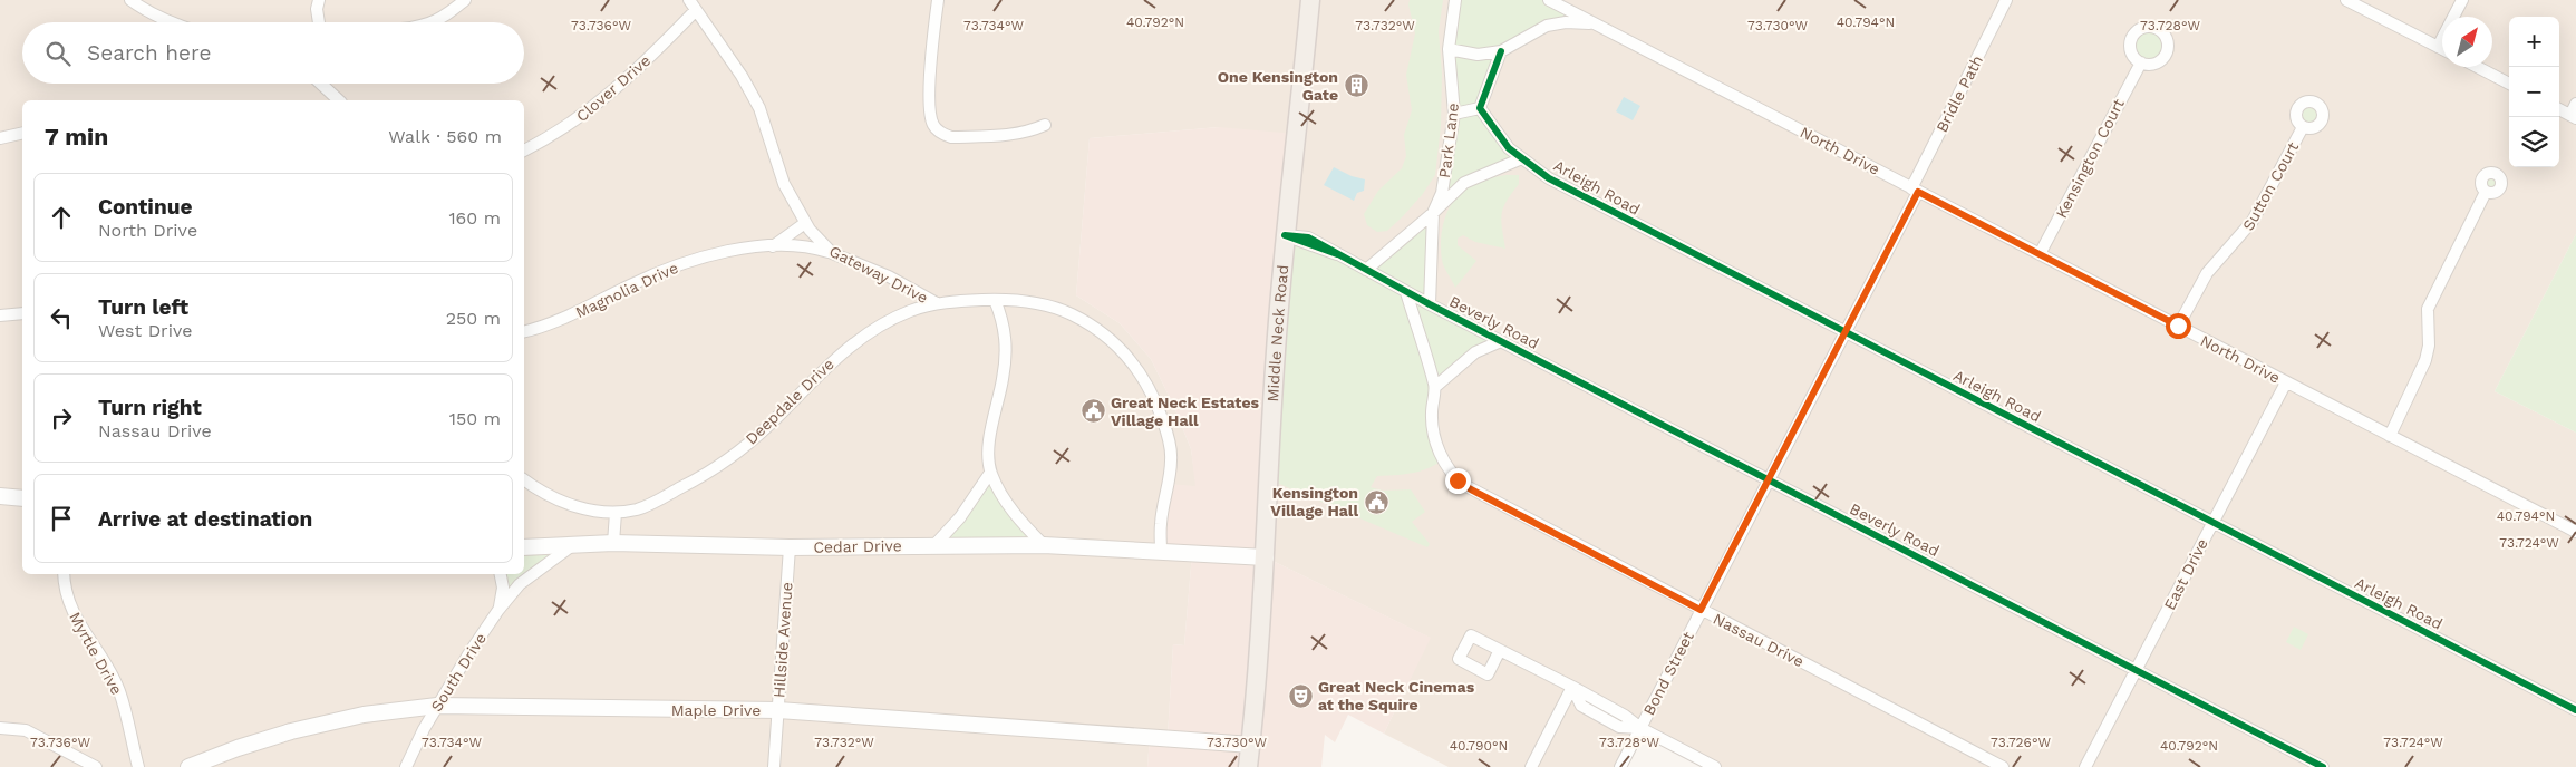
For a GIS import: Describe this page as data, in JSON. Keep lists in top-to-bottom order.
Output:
{
  "streets": {
    "main road": ["Middle Neck Road"],
    "street": [
      "Clover Drive",
      "Bridle Path",
      "Park Lane",
      "North Drive",
      "Kensington Court",
      "Sutton Court",
      "Arleigh Road",
      "Gateway Drive",
      "Magnolia Drive",
      "Beverly Road",
      "Deepdale Drive",
      "Cedar Drive",
      "East Drive",
      "Hillside Avenue",
      "Nassau Drive",
      "Myrtle Drive",
      "South Drive",
      "Bond Street",
      "Maple Drive"
    ]
  },
  "crossings": [
    ["Clover Drive", "Gateway Drive"],
    ["Bridle Path", "North Drive"],
    ["Bridle Path", "Arleigh Road"],
    ["Bridle Path", "Bond Street"],
    ["Park Lane", "Arleigh Road"],
    ["Park Lane", "Beverly Road"],
    ["North Drive", "Kensington Court"],
    ["North Drive", "Sutton Court"],
    ["North Drive", "East Drive"],
    ["Arleigh Road", "East Drive"],
    ["Arleigh Road", "Bond Street"],
    ["Gateway Drive", "Magnolia Drive"],
    ["Gateway Drive", "Deepdale Drive"],
    ["Gateway Drive", "Cedar Drive"],
    ["Beverly Road", "Middle Neck Road"],
    ["Beverly Road", "East Drive"],
    ["Beverly Road", "Nassau Drive"],
    ["Beverly Road", "Bond Street"],
    ["Middle Neck Road", "Cedar Drive"],
    ["Middle Neck Road", "Maple Drive"],
    ["Cedar Drive", "Hillside Avenue"],
    ["Cedar Drive", "South Drive"],
    ["Hillside Avenue", "Maple Drive"],
    ["Nassau Drive", "Bond Street"],
    ["South Drive", "Maple Drive"]
  ],
  "places": {
    "building": ["One Kensington Gate"],
    "public building": ["Great Neck Estates Village Hall", "Kensington Village Hall"],
    "theatre": ["Great Neck Cinemas at the Squire"]
  },
  "north": "top right",
  "page": {
    "map_buttons": ["+", "−"],
    "search": "Search here",
    "heading": ["7 min", "Walk · 560 m"],
    "list": [
      ["Continue", "North Drive", "160 m"],
      ["Turn left", "West Drive", "250 m"],
      ["Turn right", "Nassau Drive", "150 m"],
      "Arrive at destination"
    ]
  },
  "coordinates": [
    "40.794°N",
    "40.792°N",
    "73.736°W",
    "73.734°W",
    "73.732°W",
    "73.730°W",
    "73.728°W",
    "73.724°W",
    "73.726°W",
    "40.790°N"
  ]
}
